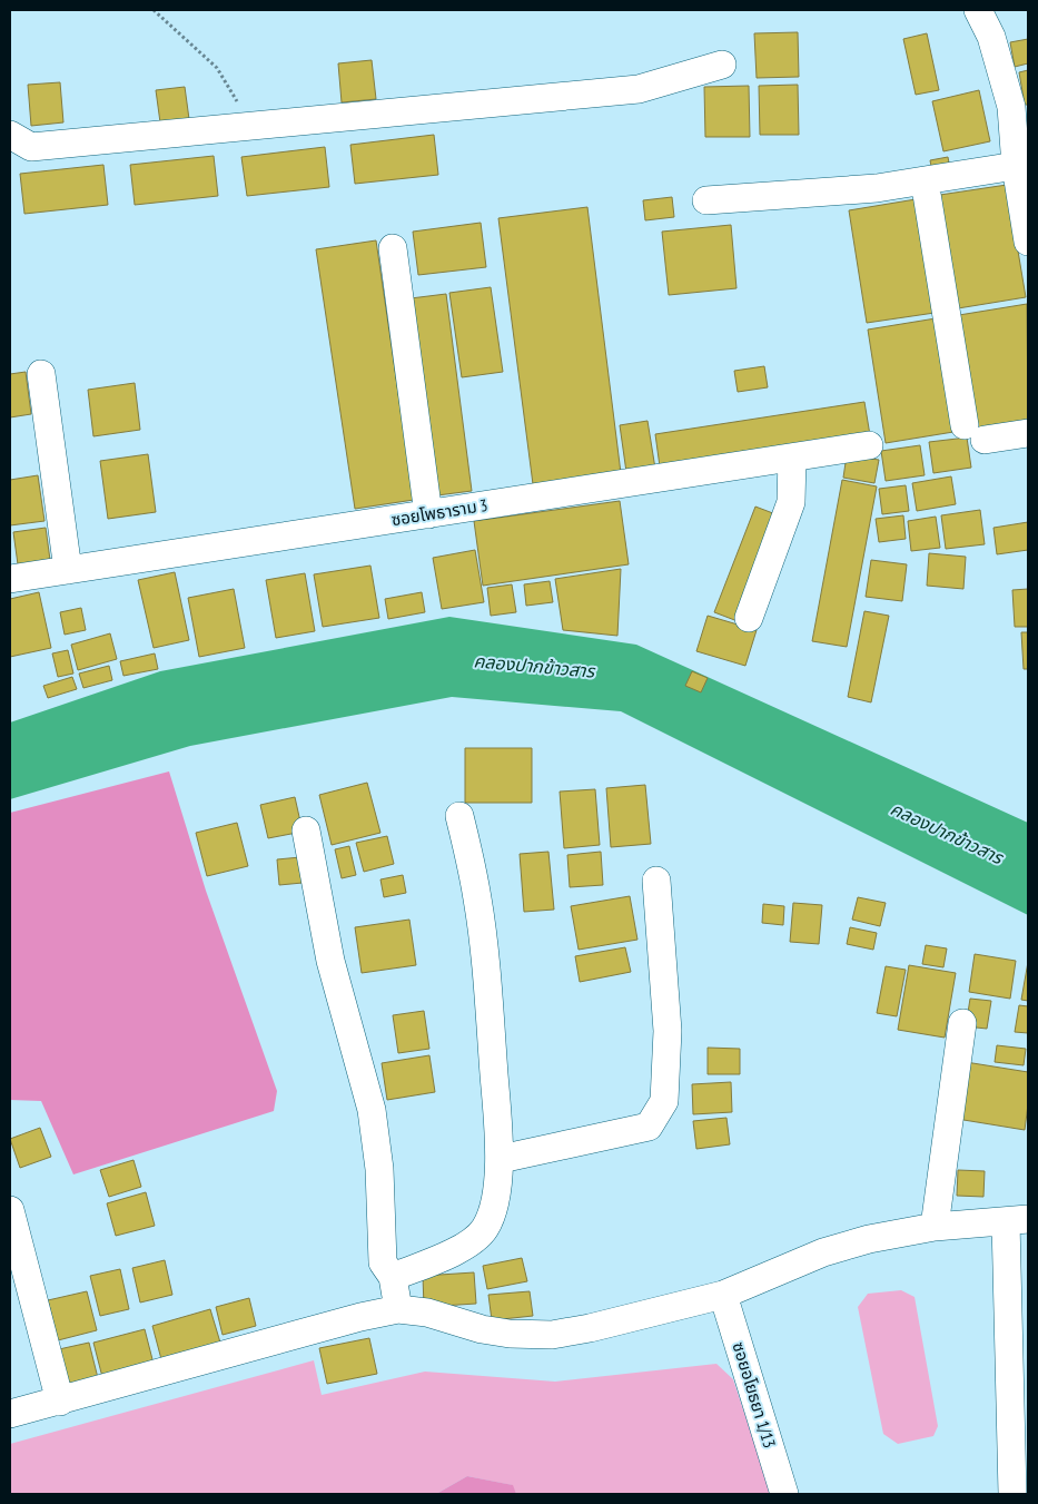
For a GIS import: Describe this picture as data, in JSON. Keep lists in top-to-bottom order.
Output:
{
  "streets": {
    "street": ["ซอยโพธาราม 3", "ซอยอโยธยา 1/13"]
  },
  "water": ["คลองปากข้าวสาร"]
}
